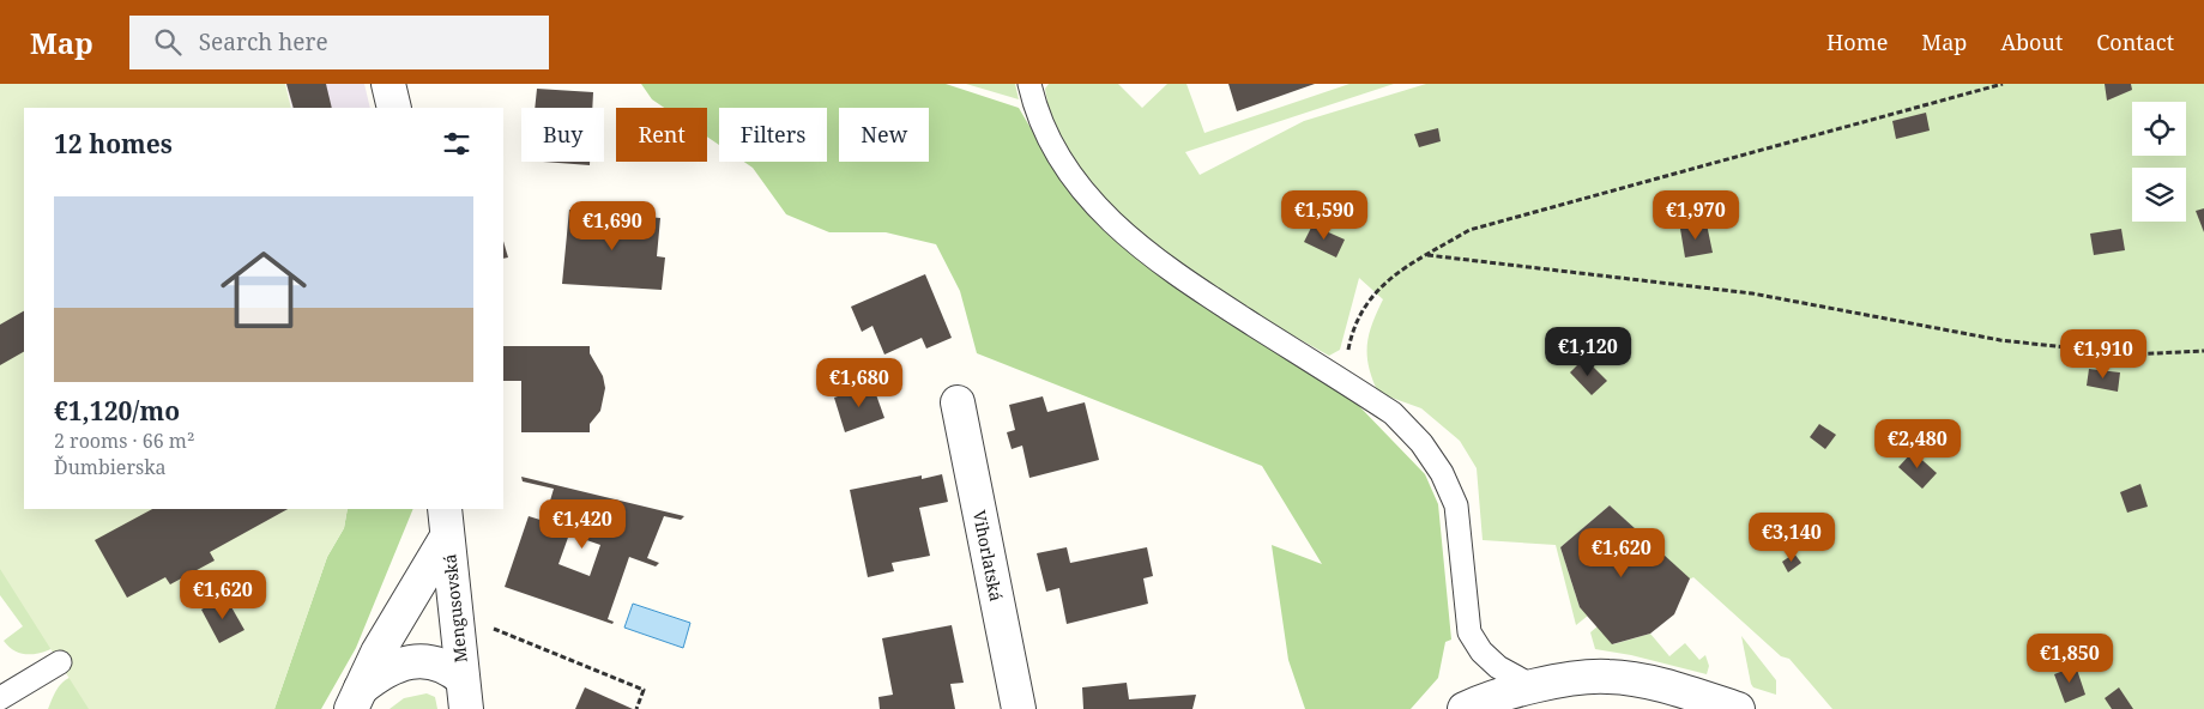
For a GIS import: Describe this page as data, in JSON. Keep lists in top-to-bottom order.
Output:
{
  "streets": {
    "street": ["Vihorlatská", "Mengusovská"]
  },
  "page": {
    "header": "Map",
    "search": "Search here",
    "nav": [
      "Home",
      "Map",
      "About",
      "Contact"
    ],
    "chip": [
      "Buy",
      "Rent",
      "Filters",
      "New"
    ],
    "heading": "12 homes",
    "list": [
      {
        "name": "€1,120/mo",
        "note": "2 rooms · 66 m² · Ďumbierska"
      }
    ],
    "price": [
      "€1,590",
      "€1,970",
      "€1,690",
      "€1,120",
      "€1,910",
      "€1,680",
      "€2,480",
      "€1,420",
      "€3,140",
      "€1,620",
      "€1,620",
      "€1,850"
    ]
  }
}
